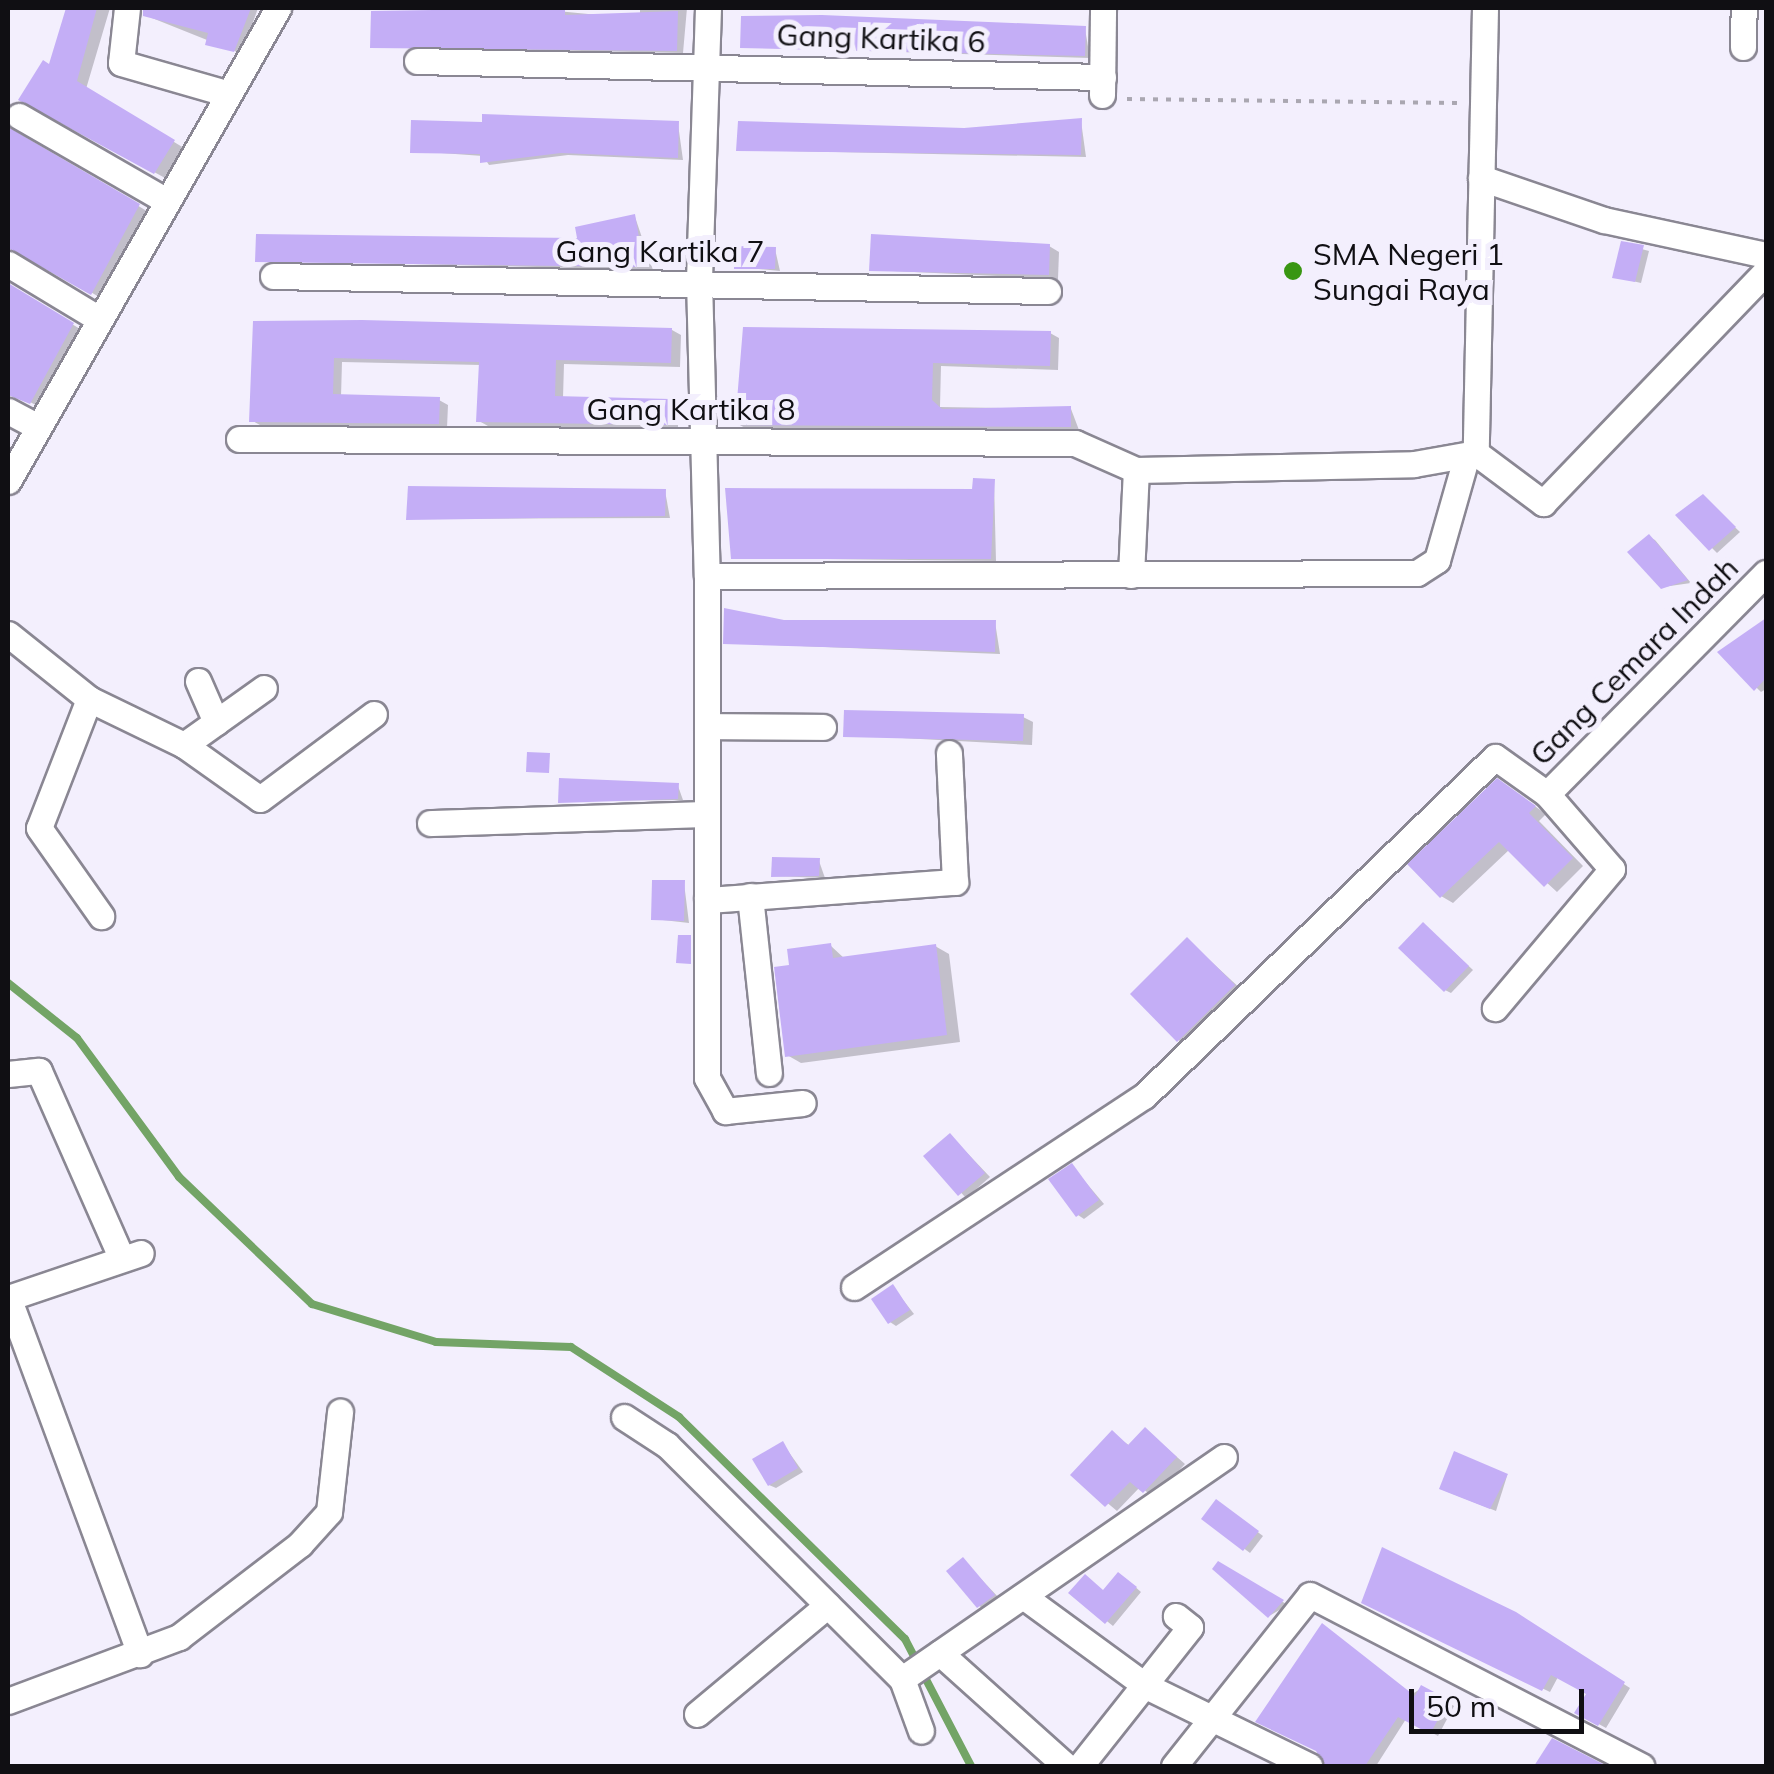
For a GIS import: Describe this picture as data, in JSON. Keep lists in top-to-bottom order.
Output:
{
  "streets": {
    "street": [
      "Gang Kartika 6",
      "Gang Kartika 7",
      "Gang Kartika 8",
      "Gang Cemara Indah"
    ]
  },
  "places": ["SMA Negeri 1 Sungai Raya"],
  "scale_bar": "50 m"
}
